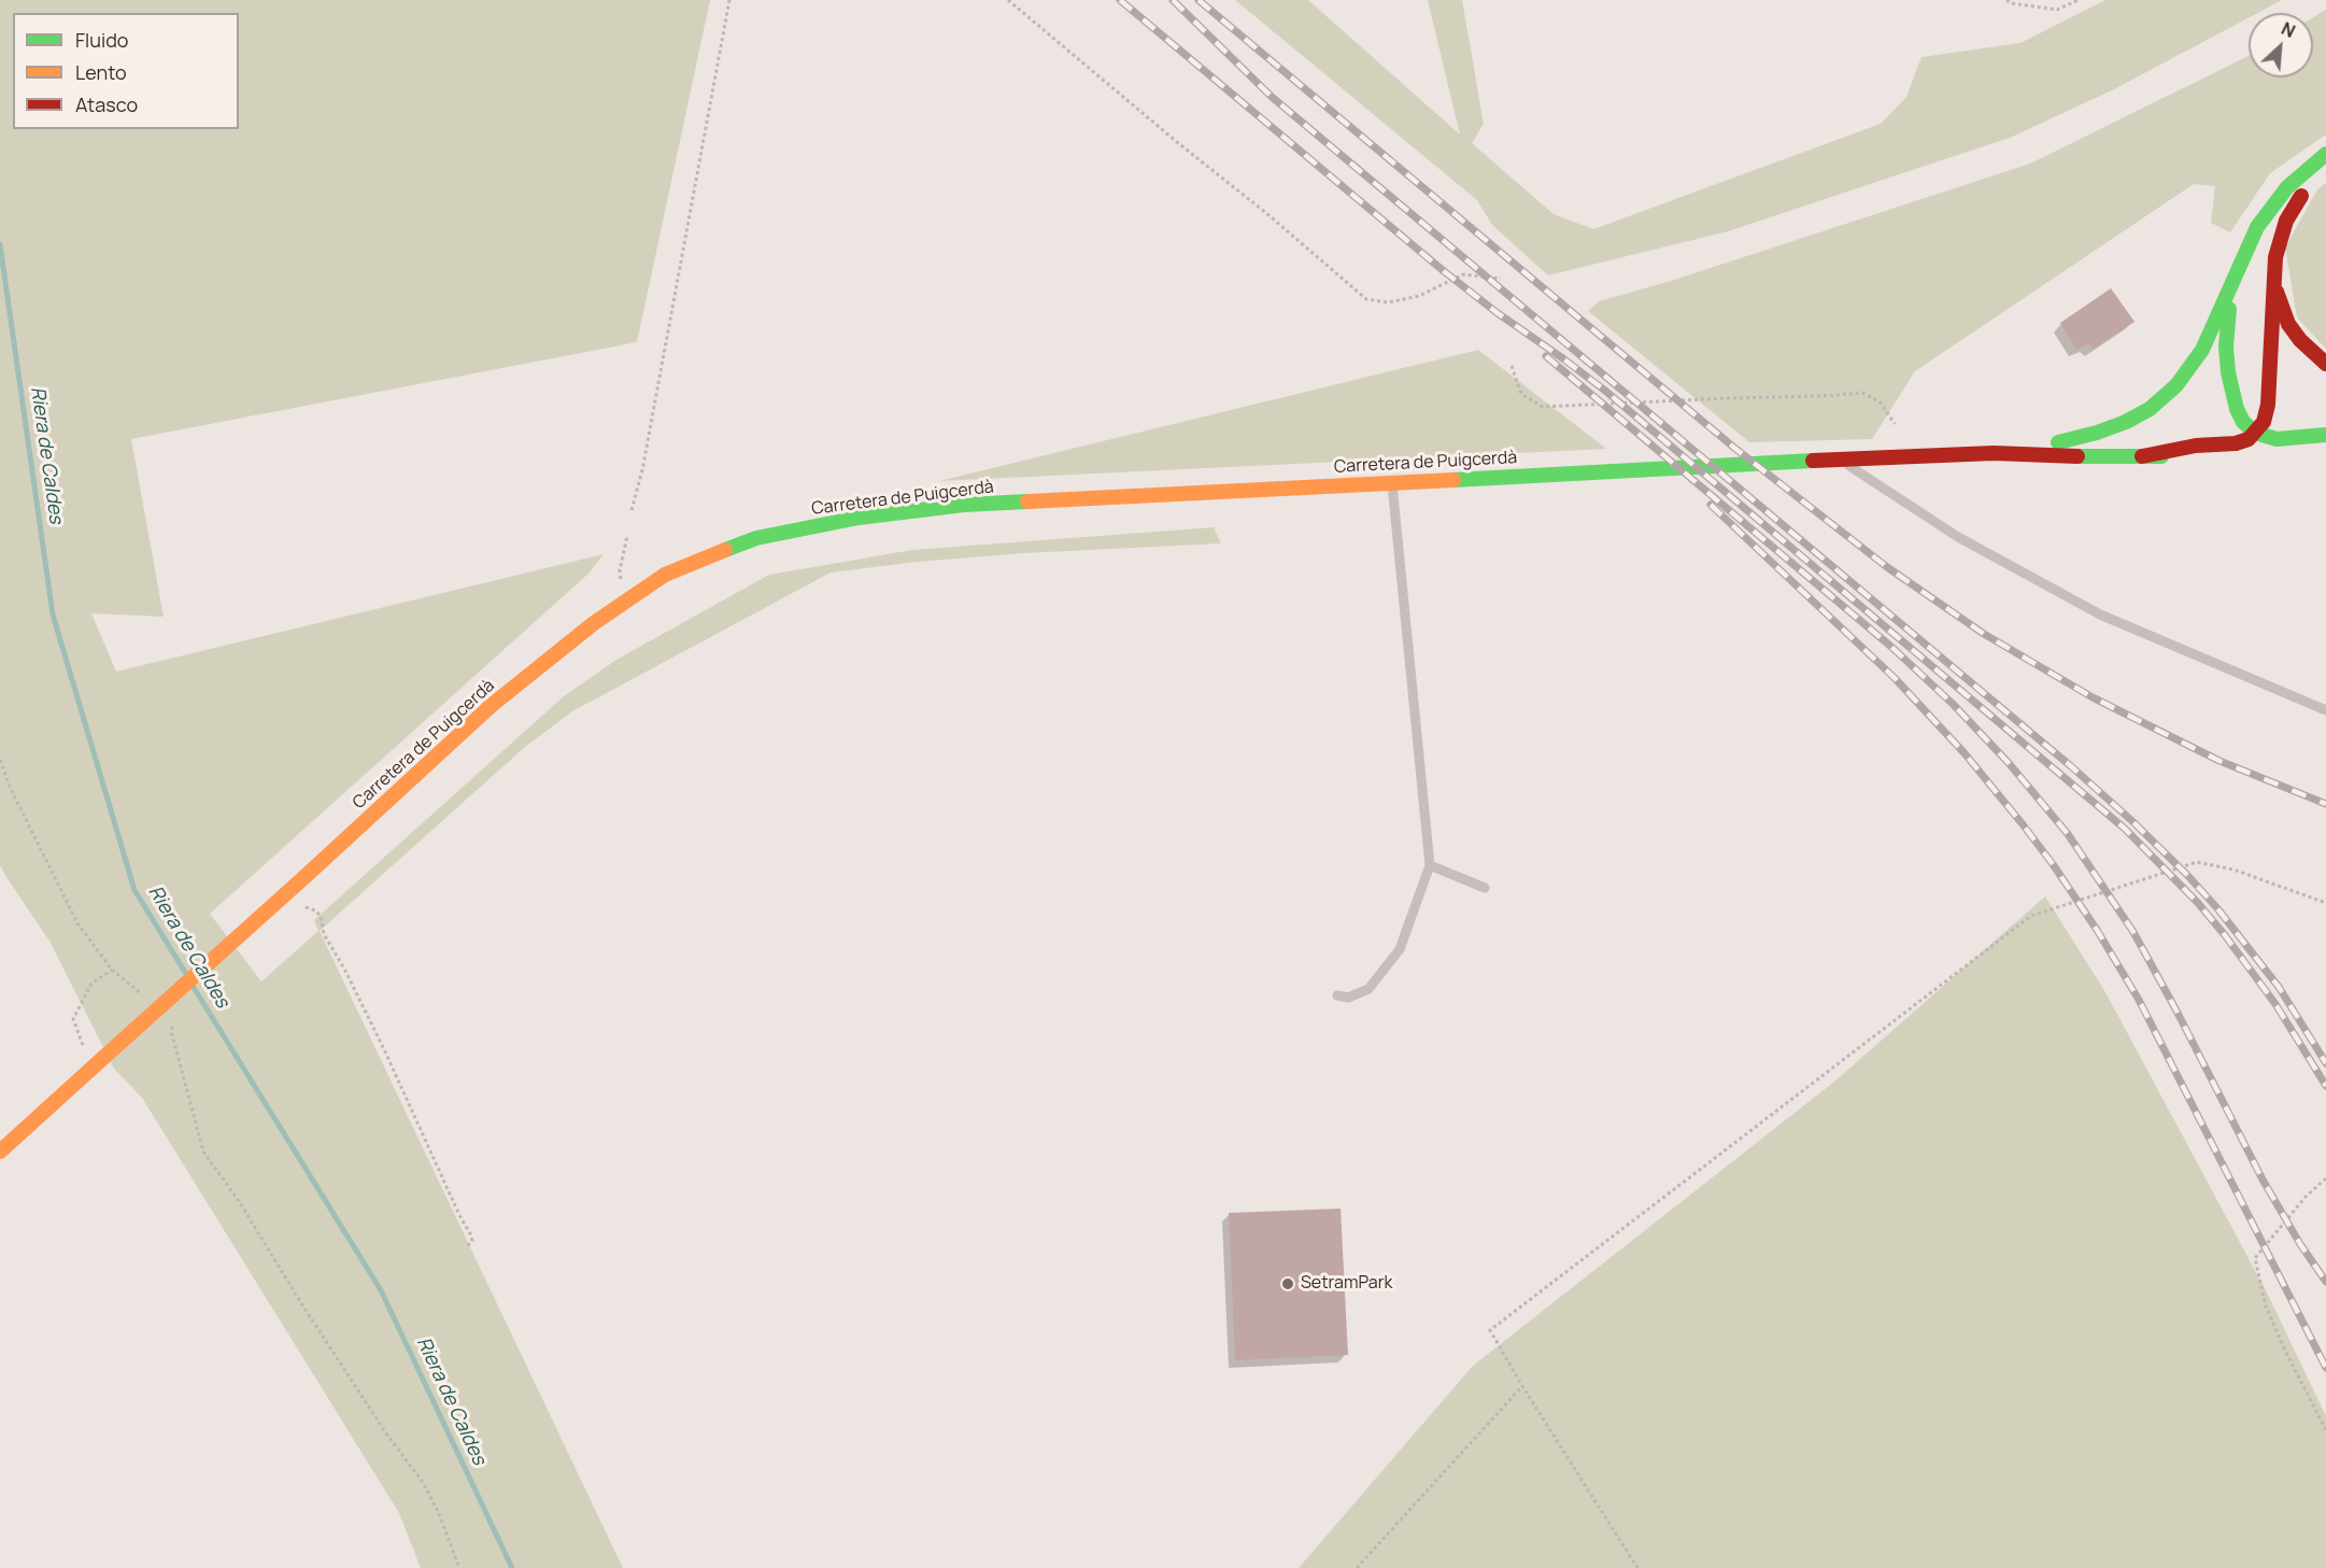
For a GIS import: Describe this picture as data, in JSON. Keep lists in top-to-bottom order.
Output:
{
  "streets": {
    "main road": ["Carretera de Puigcerdà"]
  },
  "water": ["Riera de Caldes"],
  "places": ["SetramPark"],
  "legend": ["Fluido", "Lento", "Atasco"],
  "north": "top right"
}
